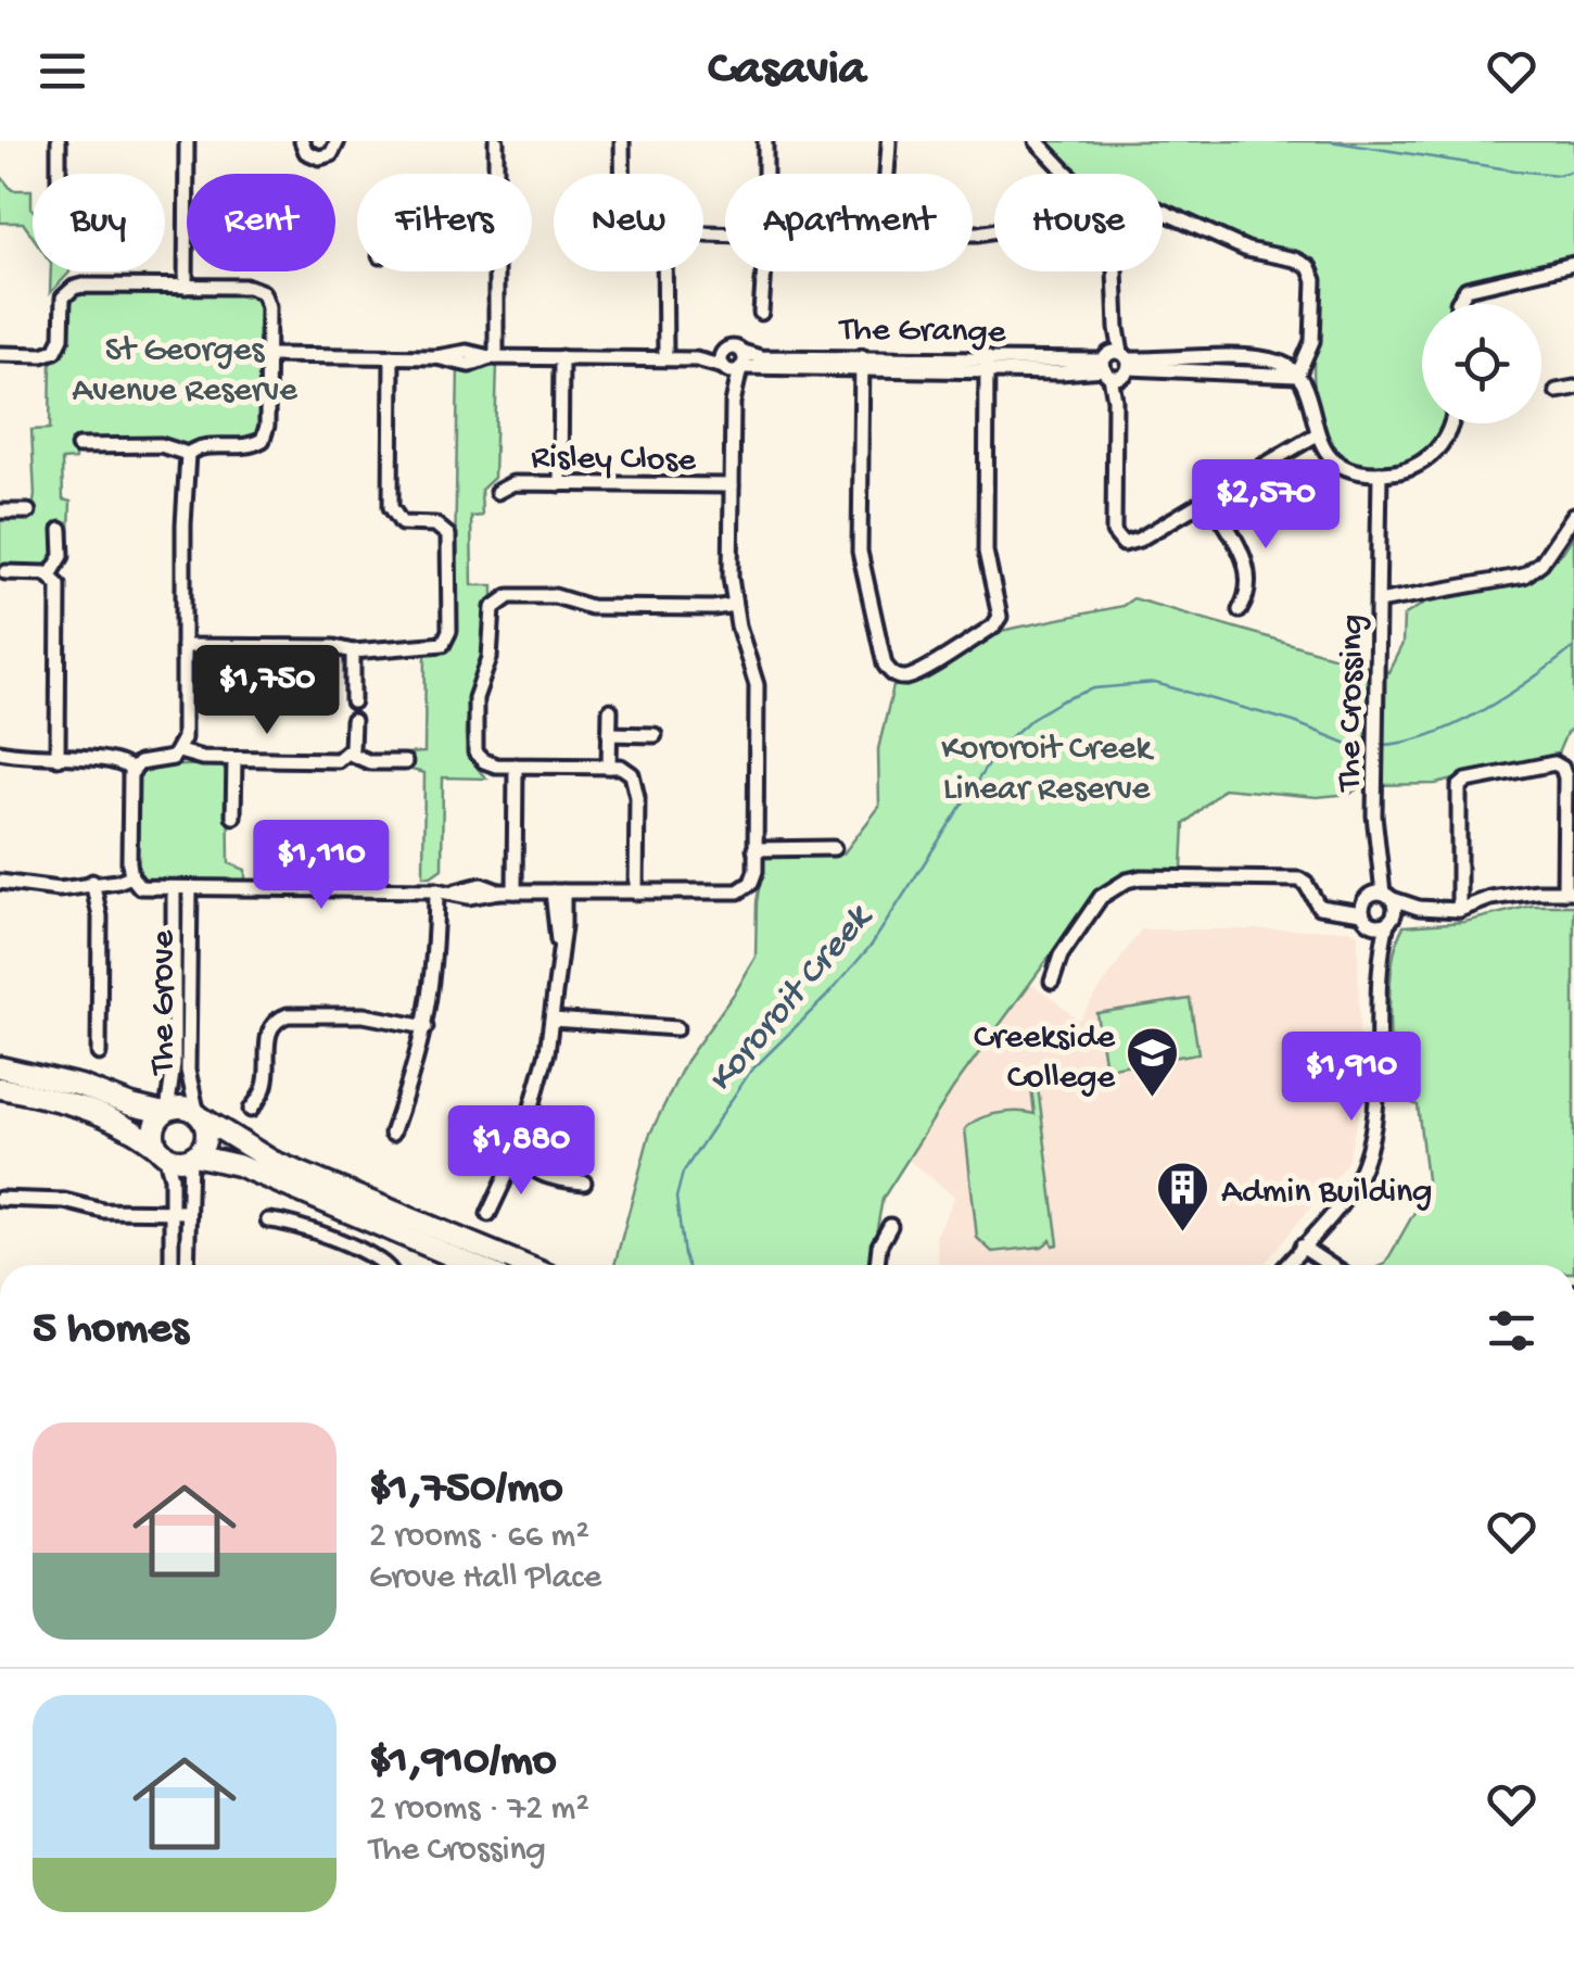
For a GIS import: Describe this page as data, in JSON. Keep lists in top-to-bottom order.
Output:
{
  "streets": {
    "street": [
      "The Grange",
      "Risley Close",
      "The Crossing",
      "The Grove"
    ]
  },
  "water": ["Kororoit Creek"],
  "parks": ["St Georges Avenue Reserve", "Kororoit Creek Linear Reserve"],
  "places": {
    "school or university": ["Creekside College"],
    "building": ["Admin Building"]
  },
  "page": {
    "header": "Casavia",
    "chip": [
      "Buy",
      "Rent",
      "Filters",
      "New",
      "Apartment",
      "House"
    ],
    "price": [
      "$2,570",
      "$1,750",
      "$1,110",
      "$1,910",
      "$1,880"
    ],
    "heading": "5 homes",
    "list": [
      {
        "name": "$1,750/mo",
        "note": "2 rooms · 66 m² · Grove Hall Place"
      },
      {
        "name": "$1,910/mo",
        "note": "2 rooms · 72 m² · The Crossing"
      }
    ]
  }
}
